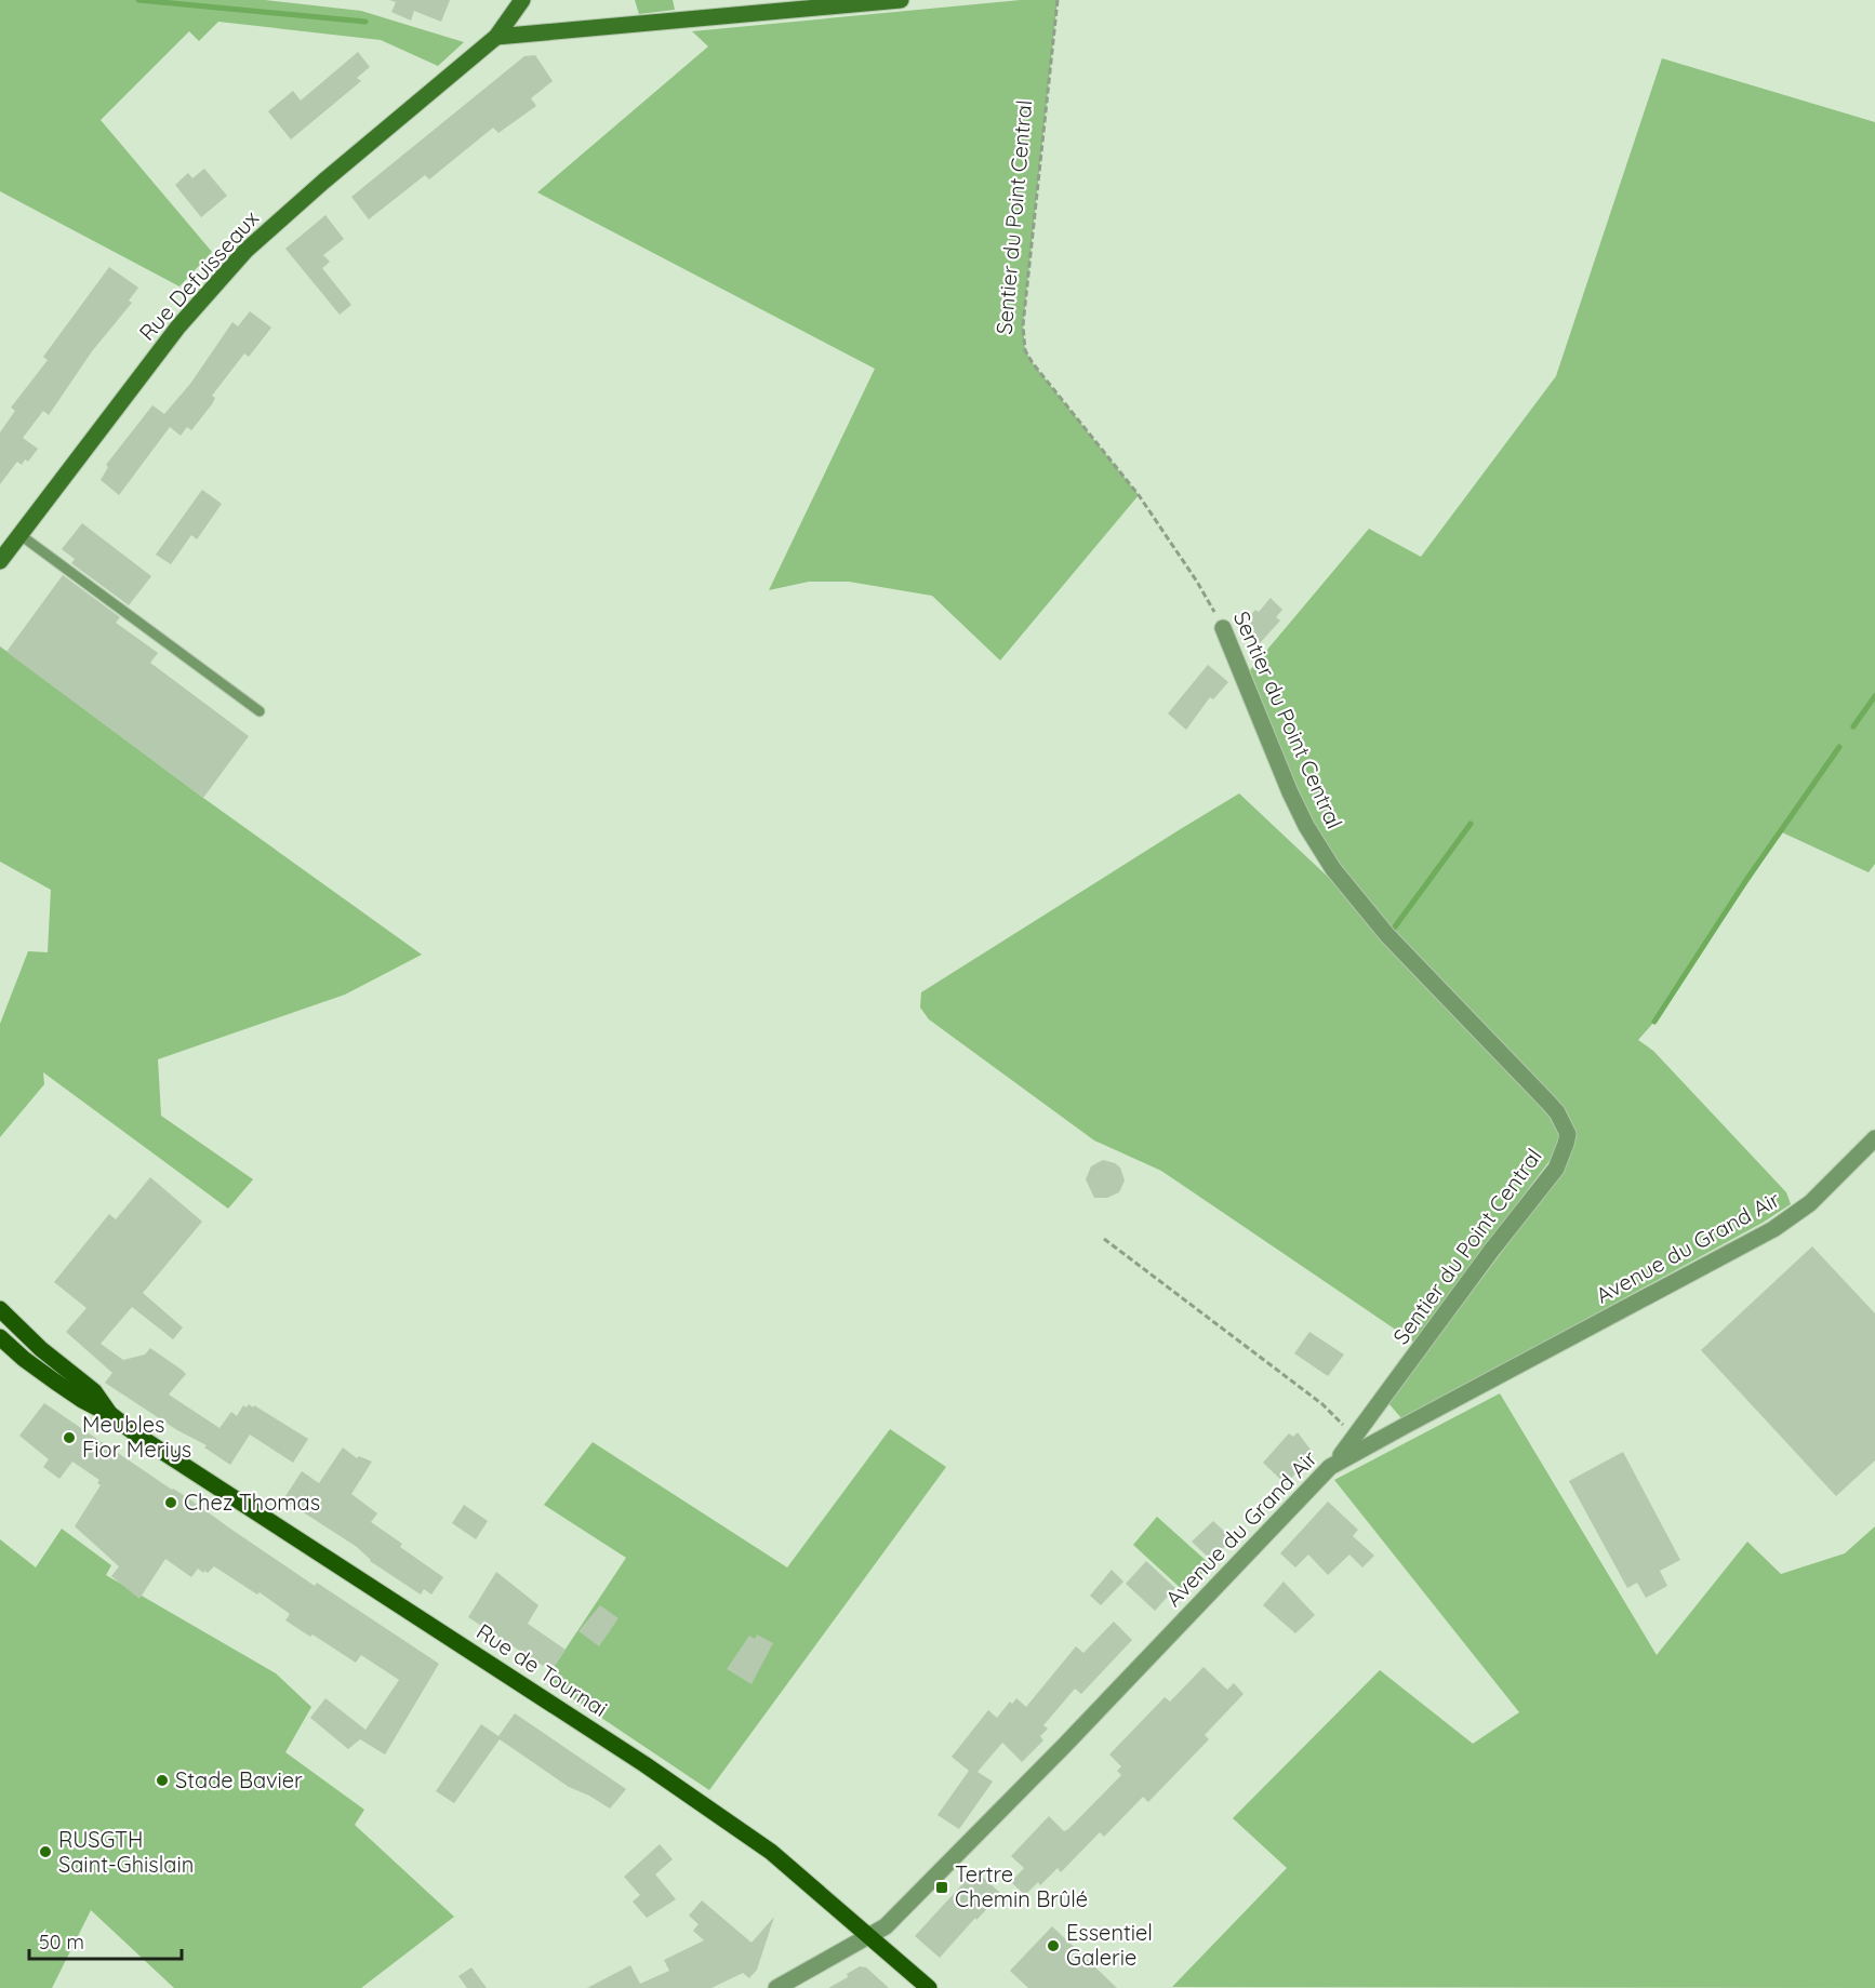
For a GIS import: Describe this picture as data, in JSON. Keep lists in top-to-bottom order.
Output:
{
  "streets": {
    "main road": ["Rue de Tournai"],
    "street": ["Sentier du Point Central", "Rue Defuisseaux", "Avenue du Grand Air"]
  },
  "crossings": [
    ["Sentier du Point Central", "Avenue du Grand Air"],
    ["Avenue du Grand Air", "Rue de Tournai"]
  ],
  "places": {
    "other": [
      "Meubles Fior Meriys",
      "Chez Thomas",
      "Stade Bavier",
      "RUSGTH Saint-Ghislain",
      "Essentiel Galerie"
    ],
    "transit": ["Tertre Chemin Brûlé"]
  },
  "scale_bar": "50 m"
}
